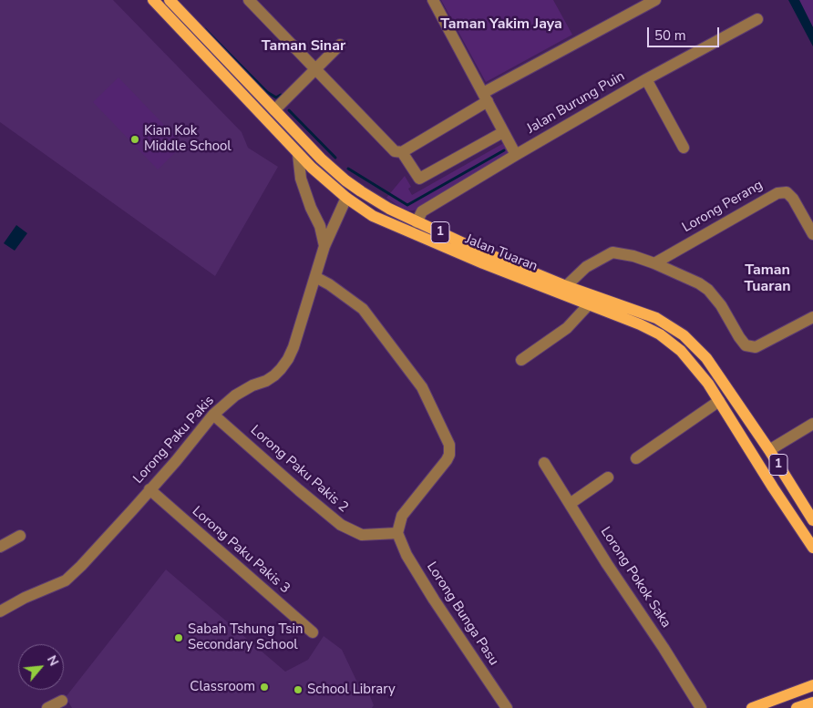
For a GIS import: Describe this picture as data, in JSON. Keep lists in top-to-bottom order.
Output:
{
  "streets": {
    "main road": ["1", "Jalan Tuaran"],
    "street": [
      "Jalan Burung Puin",
      "Lorong Perang",
      "Lorong Paku Pakis",
      "Lorong Paku Pakis 2",
      "Lorong Paku Pakis 3",
      "Lorong Pokok Saka",
      "Lorong Bunga Pasu"
    ]
  },
  "crossings": [
    ["Jalan Burung Puin", "Jalan Tuaran"],
    ["Jalan Tuaran", "Lorong Paku Pakis"],
    ["Lorong Paku Pakis", "Lorong Paku Pakis 2"],
    ["Lorong Paku Pakis", "Lorong Paku Pakis 3"],
    ["Lorong Paku Pakis 2", "Lorong Bunga Pasu"]
  ],
  "districts": ["Taman Yakim Jaya", "Taman Sinar", "Taman Tuaran"],
  "places": [
    "Kian Kok Middle School",
    "Sabah Tshung Tsin Secondary School",
    "Classroom",
    "School Library"
  ],
  "scale_bar": "50 m",
  "north": "top right"
}
